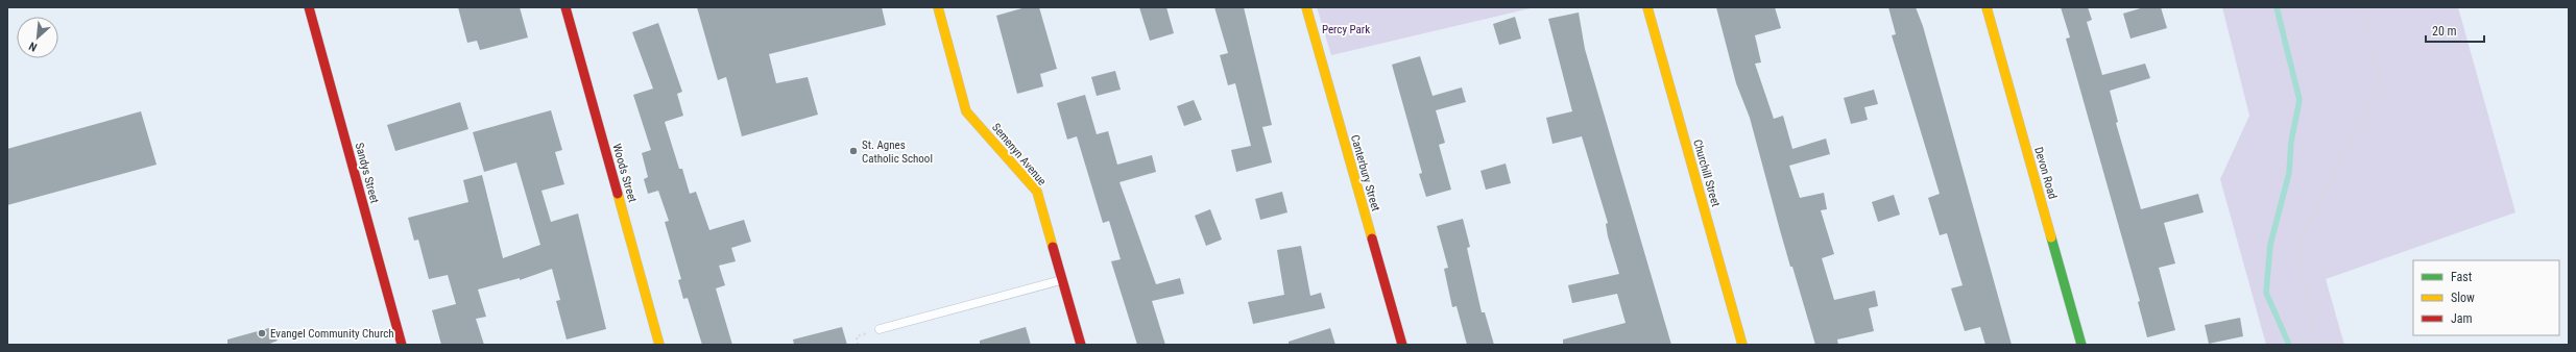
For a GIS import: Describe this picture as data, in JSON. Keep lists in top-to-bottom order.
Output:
{
  "streets": {
    "street": [
      "Semenyn Avenue",
      "Sandys Street",
      "Woods Street",
      "Canterbury Street",
      "Churchill Street",
      "Devon Road"
    ]
  },
  "parks": ["Percy Park"],
  "places": ["St. Agnes Catholic School", "Evangel Community Church"],
  "legend": ["Fast", "Slow", "Jam"],
  "scale_bar": "20 m",
  "north": "bottom left"
}
